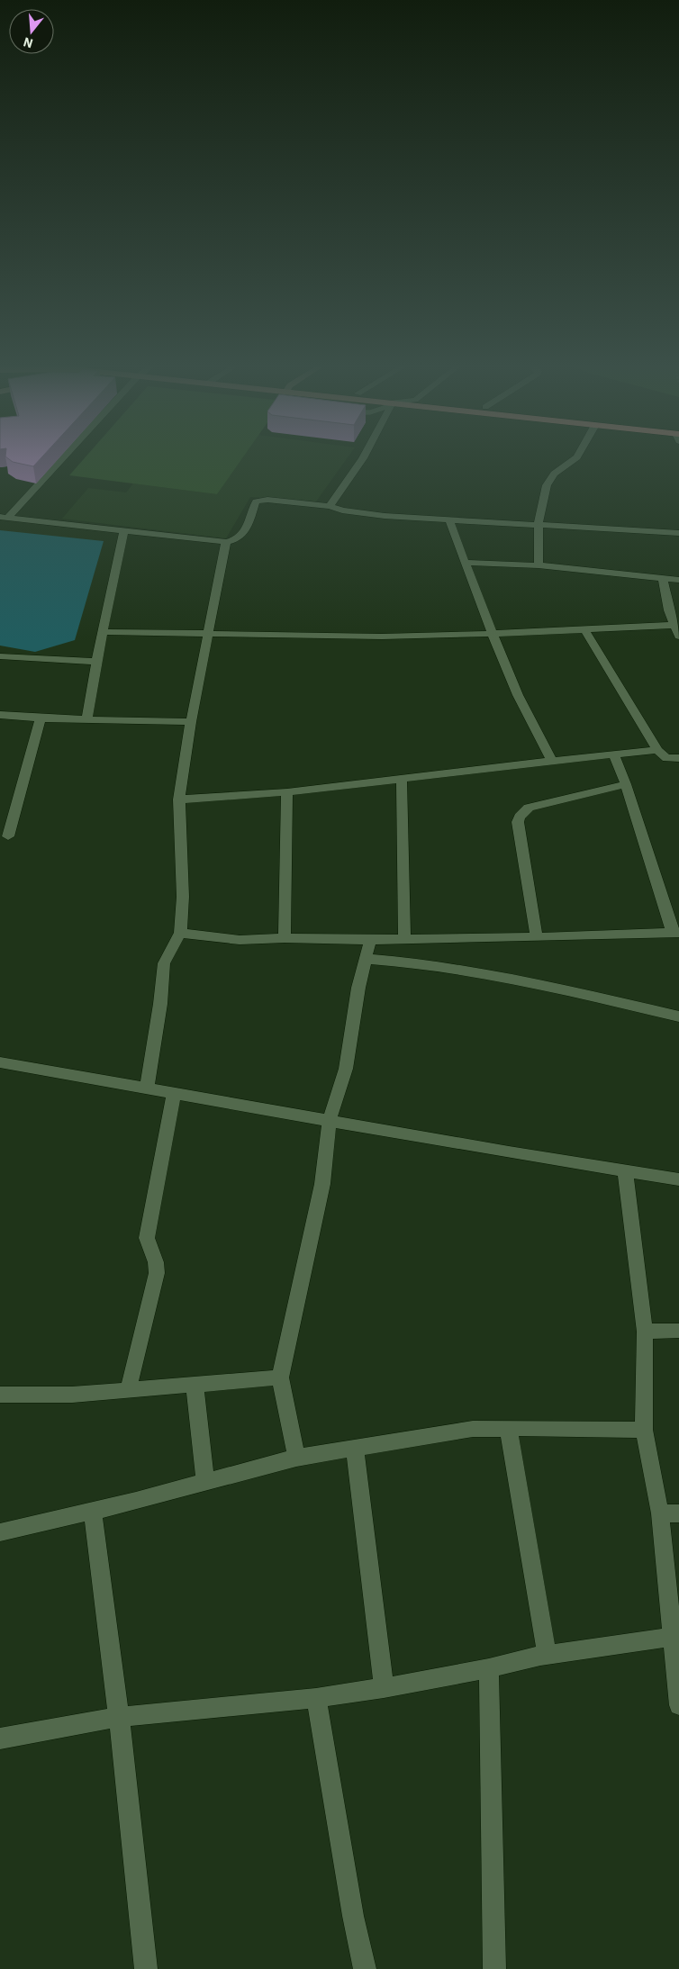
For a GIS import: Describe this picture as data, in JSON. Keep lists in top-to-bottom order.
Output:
{
  "north": "bottom"
}
